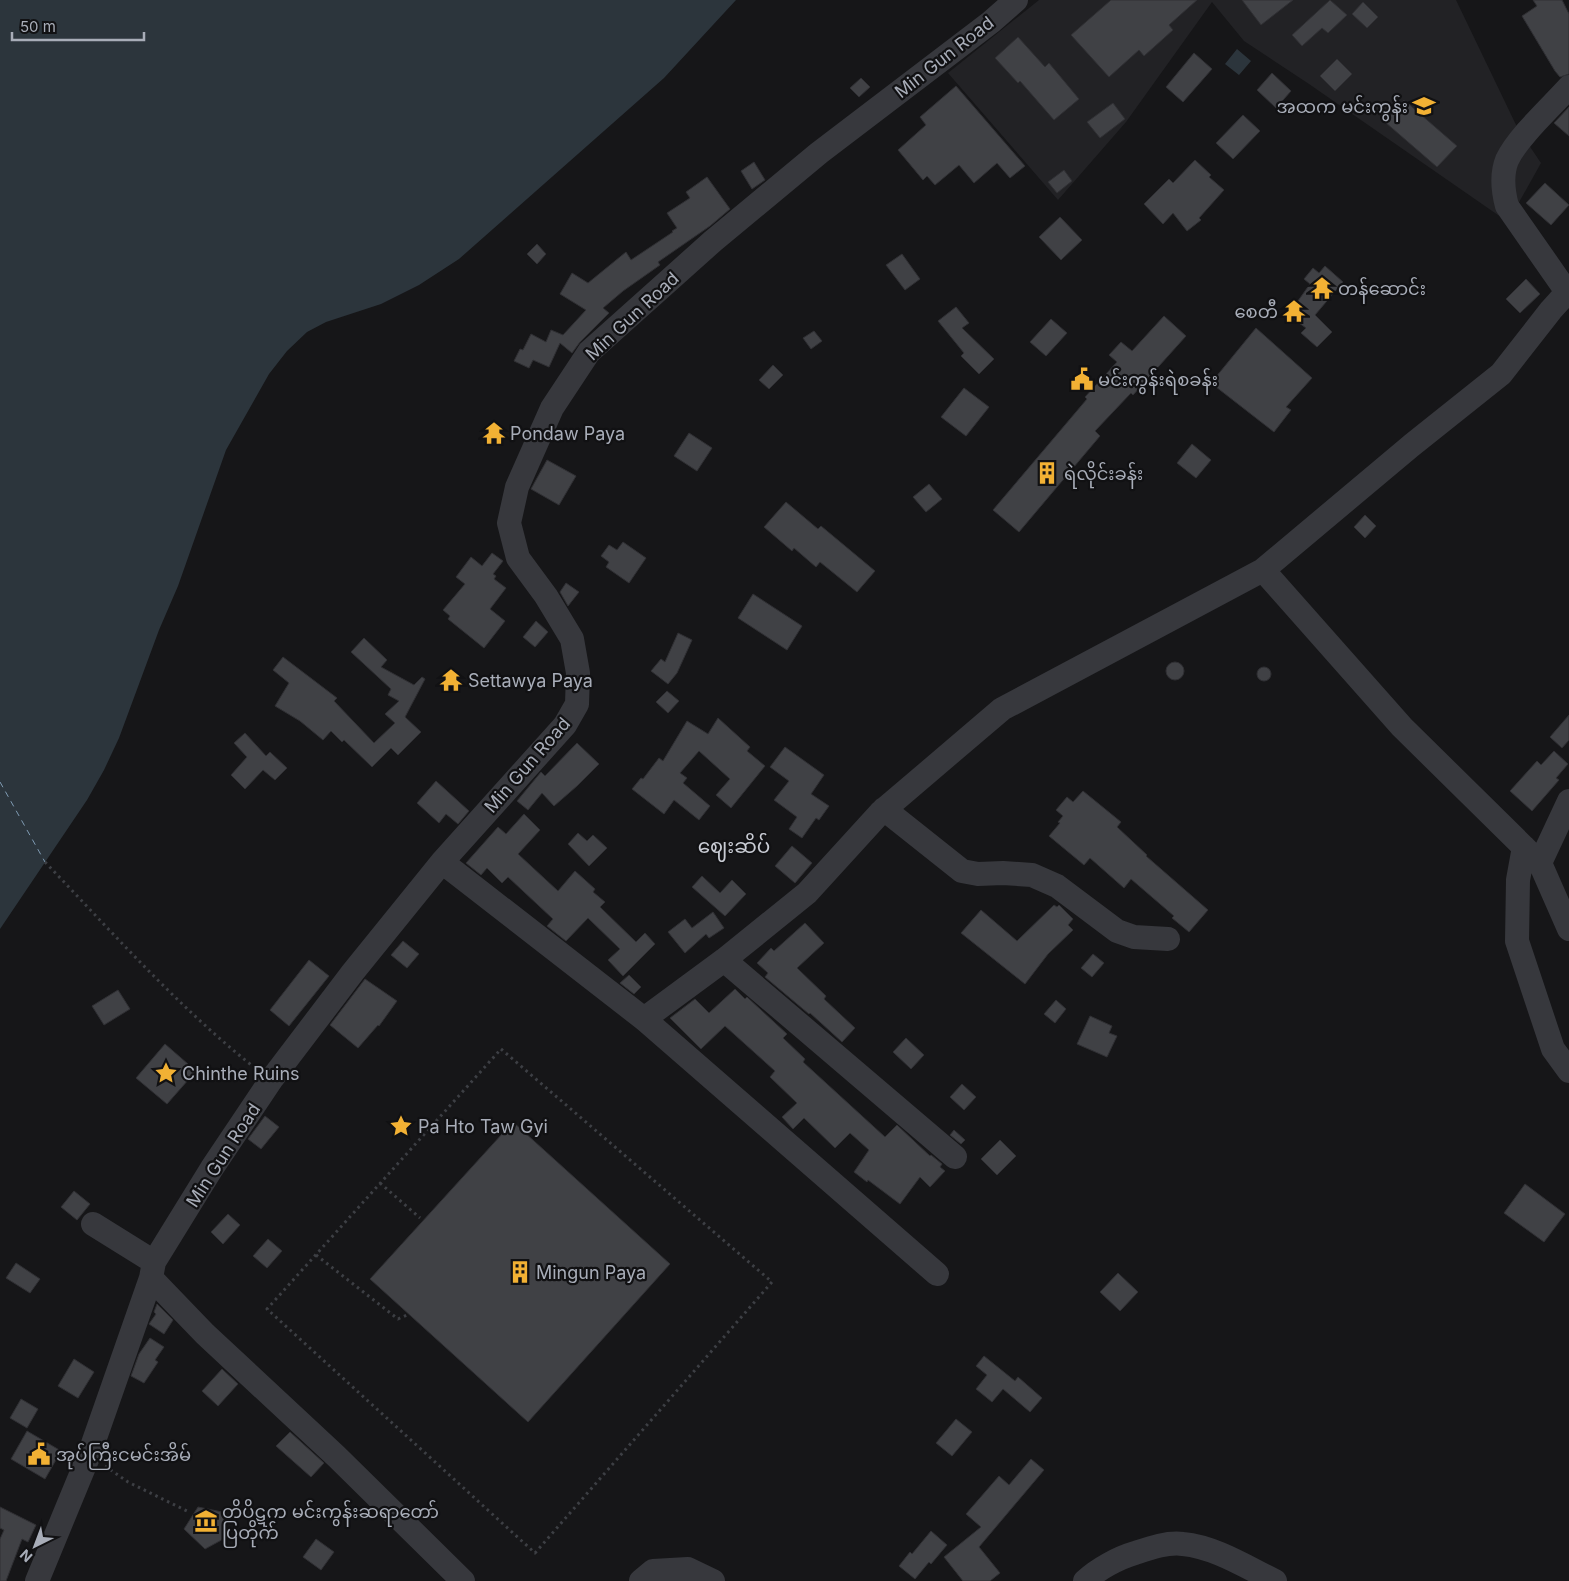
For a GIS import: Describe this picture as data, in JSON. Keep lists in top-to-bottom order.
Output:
{
  "streets": {
    "street": ["Min Gun Road"]
  },
  "districts": ["ဈေးဆိပ်"],
  "places": {
    "school or university": ["အထက မင်းကွန်း"],
    "temple": [
      "တန်ဆောင်း",
      "စေတီ",
      "Pondaw Paya",
      "Settawya Paya"
    ],
    "public building": ["မင်းကွန်းရဲစခန်း", "အုပ်ကြီးငမင်းအိမ်"],
    "building": ["ရဲလိုင်းခန်း", "Mingun Paya"],
    "place": ["Chinthe Ruins", "Pa Hto Taw Gyi"],
    "museum": ["တိပိဋက မင်းကွန်းဆရာတော် ပြတိုက်"]
  },
  "scale_bar": "50 m",
  "north": "bottom left"
}
